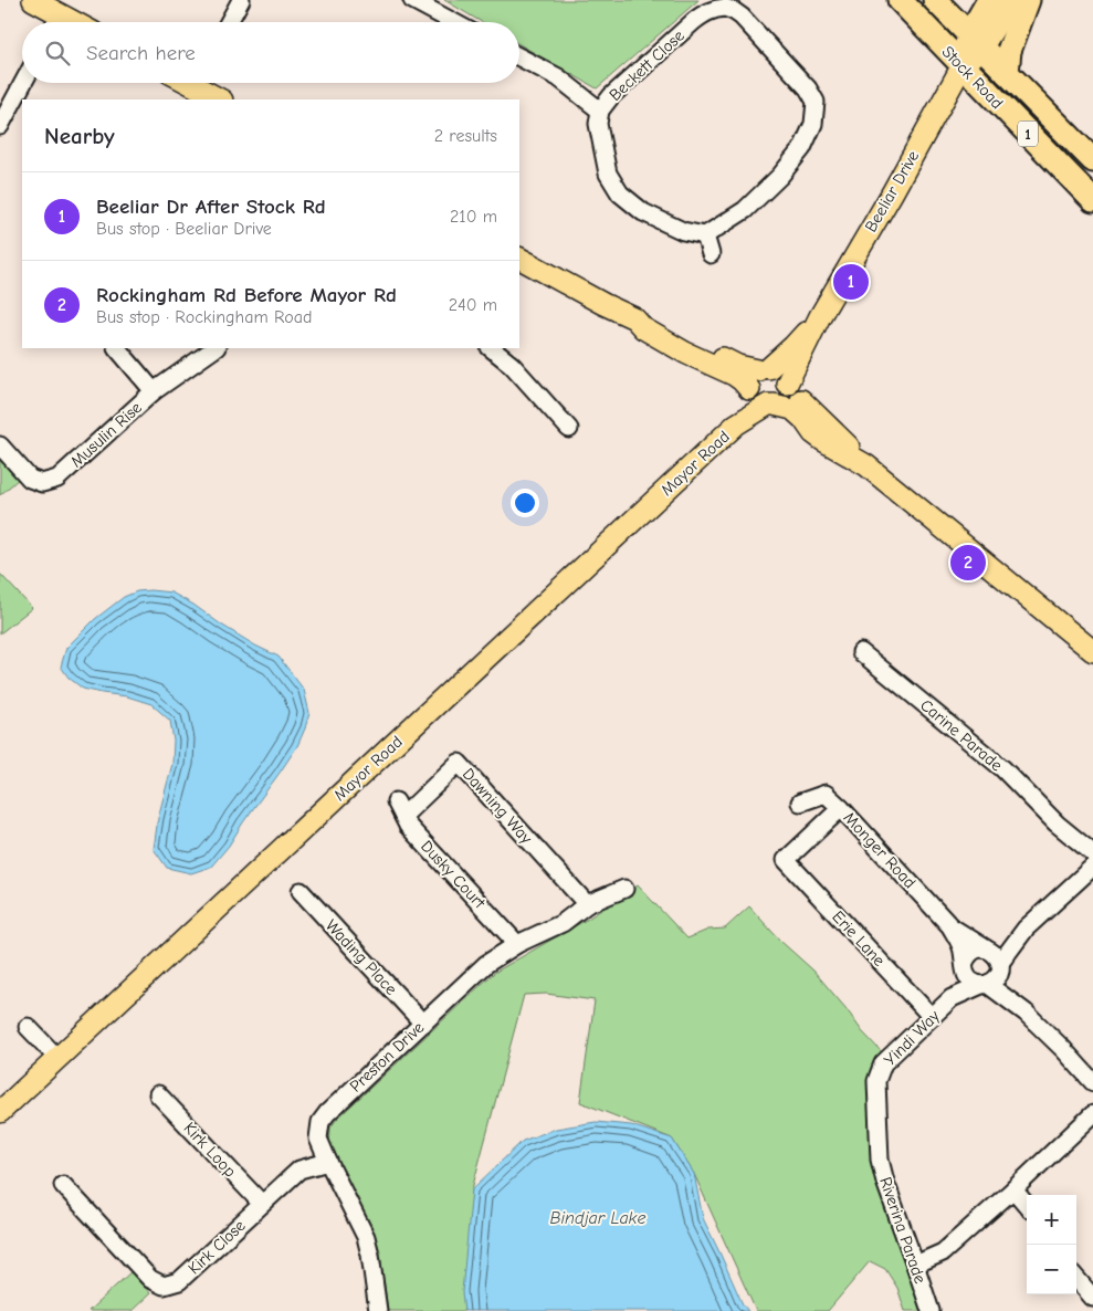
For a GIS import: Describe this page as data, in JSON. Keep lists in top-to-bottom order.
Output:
{
  "streets": {
    "highway": ["Stock Road", "1", "Beeliar Drive"],
    "main road": ["Mayor Road"],
    "street": [
      "Beckett Close",
      "Musulin Rise",
      "Carine Parade",
      "Dawning Way",
      "Monger Road",
      "Dusky Court",
      "Erie Lane",
      "Wading Place",
      "Yindi Way",
      "Preston Drive",
      "Kirk Loop",
      "Riverina Parade",
      "Kirk Close"
    ]
  },
  "crossings": [
    ["Stock Road", "Beeliar Drive"],
    ["Beeliar Drive", "Mayor Road"],
    ["Carine Parade", "Yindi Way"],
    ["Dawning Way", "Dusky Court"],
    ["Dawning Way", "Preston Drive"],
    ["Monger Road", "Erie Lane"],
    ["Monger Road", "Yindi Way"],
    ["Dusky Court", "Preston Drive"],
    ["Erie Lane", "Yindi Way"],
    ["Wading Place", "Preston Drive"],
    ["Yindi Way", "Riverina Parade"],
    ["Preston Drive", "Kirk Close"],
    ["Kirk Loop", "Kirk Close"]
  ],
  "water": ["Bindjar Lake"],
  "page": {
    "search": "Search here",
    "heading": ["Nearby", "2 results"],
    "list": [
      {
        "mark": "1",
        "name": "Beeliar Dr After Stock Rd",
        "note": "Bus stop · Beeliar Drive",
        "value": "210 m"
      },
      {
        "mark": "2",
        "name": "Rockingham Rd Before Mayor Rd",
        "note": "Bus stop · Rockingham Road",
        "value": "240 m"
      }
    ],
    "pins": ["1", "2"],
    "map_buttons": ["+", "−"]
  }
}
